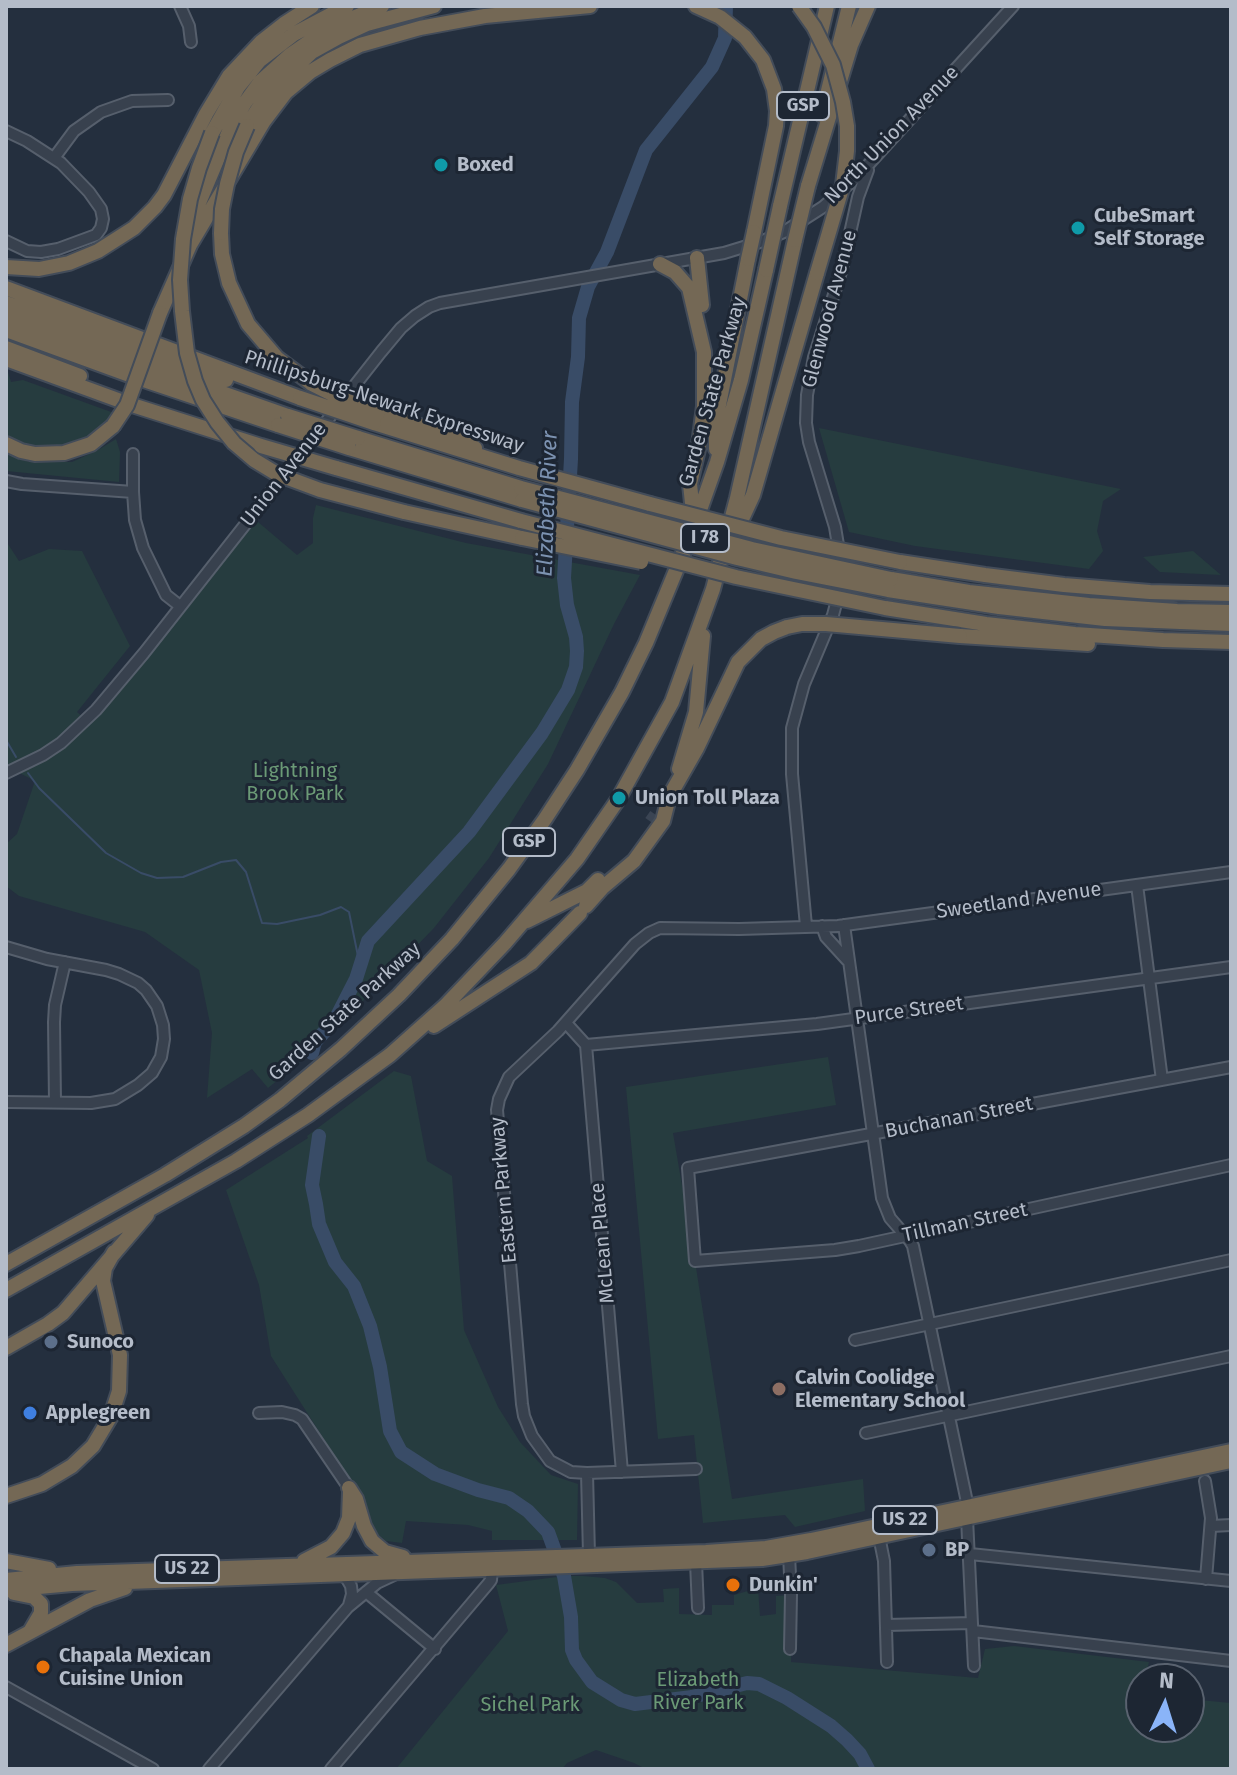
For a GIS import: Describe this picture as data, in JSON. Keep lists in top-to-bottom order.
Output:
{
  "streets": {
    "highway": [
      "GSP",
      "Garden State Parkway",
      "Phillipsburg-Newark Expressway",
      "I 78",
      "US 22"
    ],
    "street": [
      "North Union Avenue",
      "Glenwood Avenue",
      "Union Avenue",
      "Sweetland Avenue",
      "Purce Street",
      "Buchanan Street",
      "Eastern Parkway",
      "Tillman Street",
      "McLean Place"
    ]
  },
  "crossings": [
    ["North Union Avenue", "Glenwood Avenue"],
    ["North Union Avenue", "Union Avenue"],
    ["Glenwood Avenue", "Sweetland Avenue"],
    ["Glenwood Avenue", "Eastern Parkway"],
    ["Sweetland Avenue", "Eastern Parkway"],
    ["Purce Street", "McLean Place"],
    ["Buchanan Street", "Tillman Street"],
    ["Eastern Parkway", "McLean Place"]
  ],
  "water": ["Elizabeth River"],
  "parks": ["Lightning Brook Park", "Elizabeth River Park", "Sichel Park"],
  "places": [
    "Boxed",
    "CubeSmart Self Storage",
    "Union Toll Plaza",
    "Sunoco",
    "Calvin Coolidge Elementary School",
    "Applegreen",
    "BP",
    "Dunkin'",
    "Chapala Mexican Cuisine Union"
  ],
  "north": "top"
}
